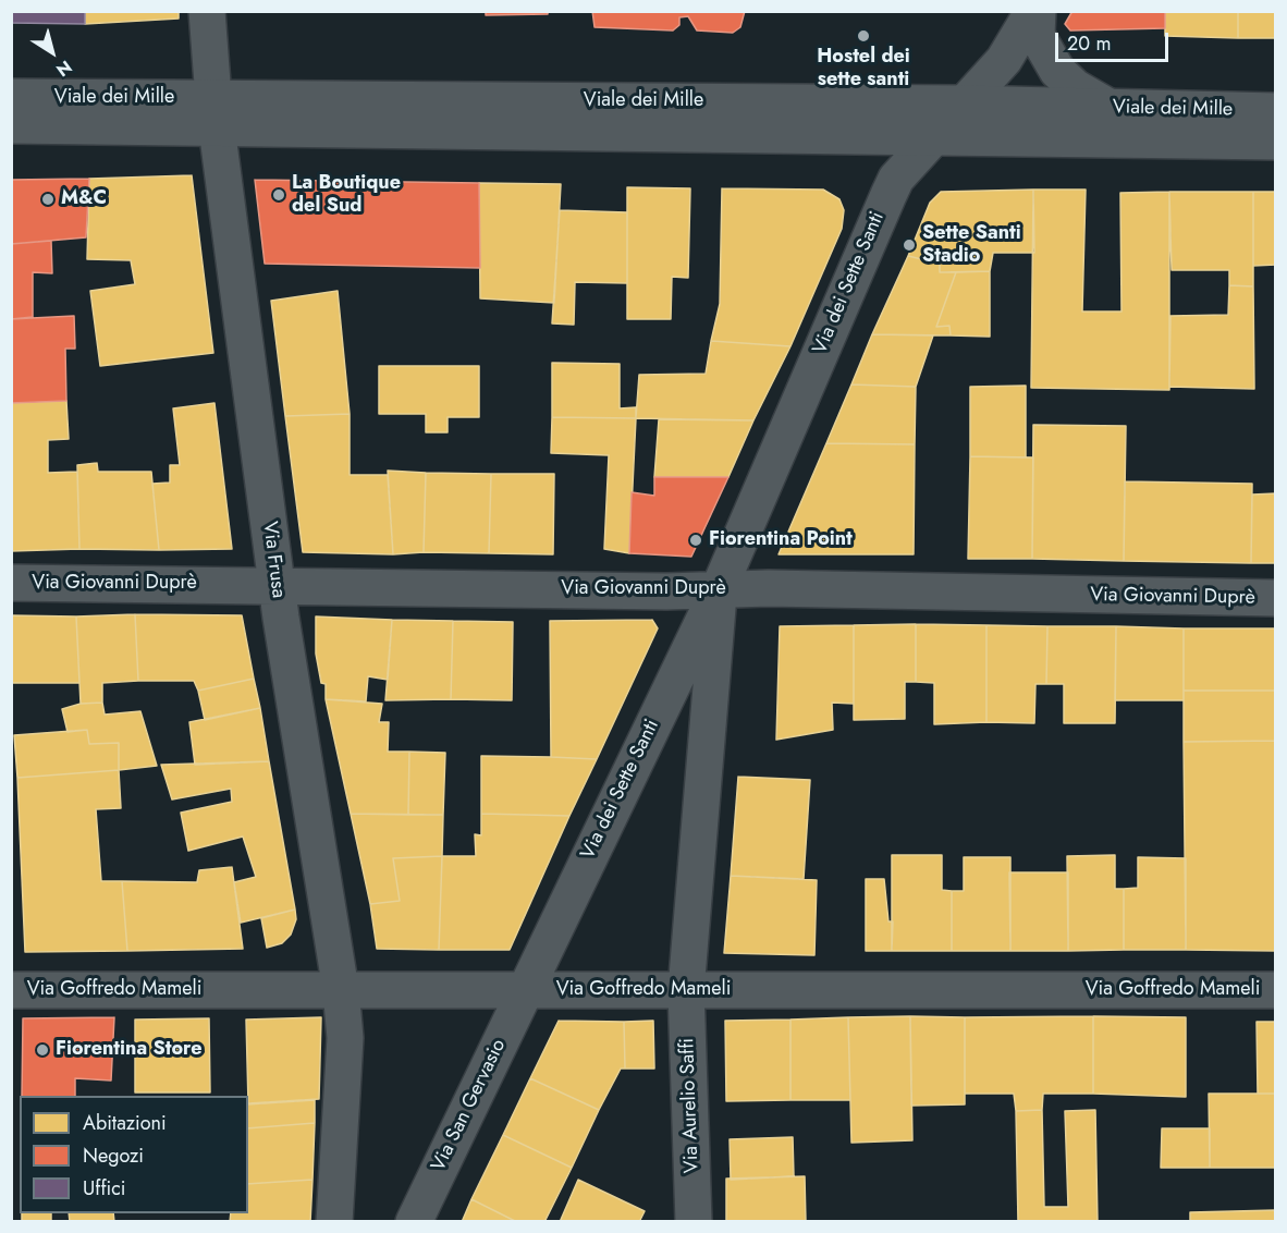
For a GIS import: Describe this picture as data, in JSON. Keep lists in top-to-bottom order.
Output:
{
  "streets": {
    "street": [
      "Viale dei Mille",
      "Via dei Sette Santi",
      "Via Frusa",
      "Via Giovanni Duprè",
      "Via Goffredo Mameli",
      "Via San Gervasio",
      "Via Aurelio Saffi"
    ]
  },
  "crossings": [
    ["Viale dei Mille", "Via dei Sette Santi"],
    ["Viale dei Mille", "Via Frusa"],
    ["Via dei Sette Santi", "Via Giovanni Duprè"],
    ["Via dei Sette Santi", "Via Goffredo Mameli"],
    ["Via dei Sette Santi", "Via San Gervasio"],
    ["Via dei Sette Santi", "Via Aurelio Saffi"],
    ["Via Frusa", "Via Giovanni Duprè"],
    ["Via Frusa", "Via Goffredo Mameli"],
    ["Via Goffredo Mameli", "Via San Gervasio"],
    ["Via Goffredo Mameli", "Via Aurelio Saffi"]
  ],
  "places": [
    "Hostel dei sette santi",
    "La Boutique del Sud",
    "M&C",
    "Sette Santi Stadio",
    "Fiorentina Point",
    "Fiorentina Store"
  ],
  "legend": ["Abitazioni", "Negozi", "Uffici"],
  "scale_bar": "20 m",
  "north": "bottom right"
}
